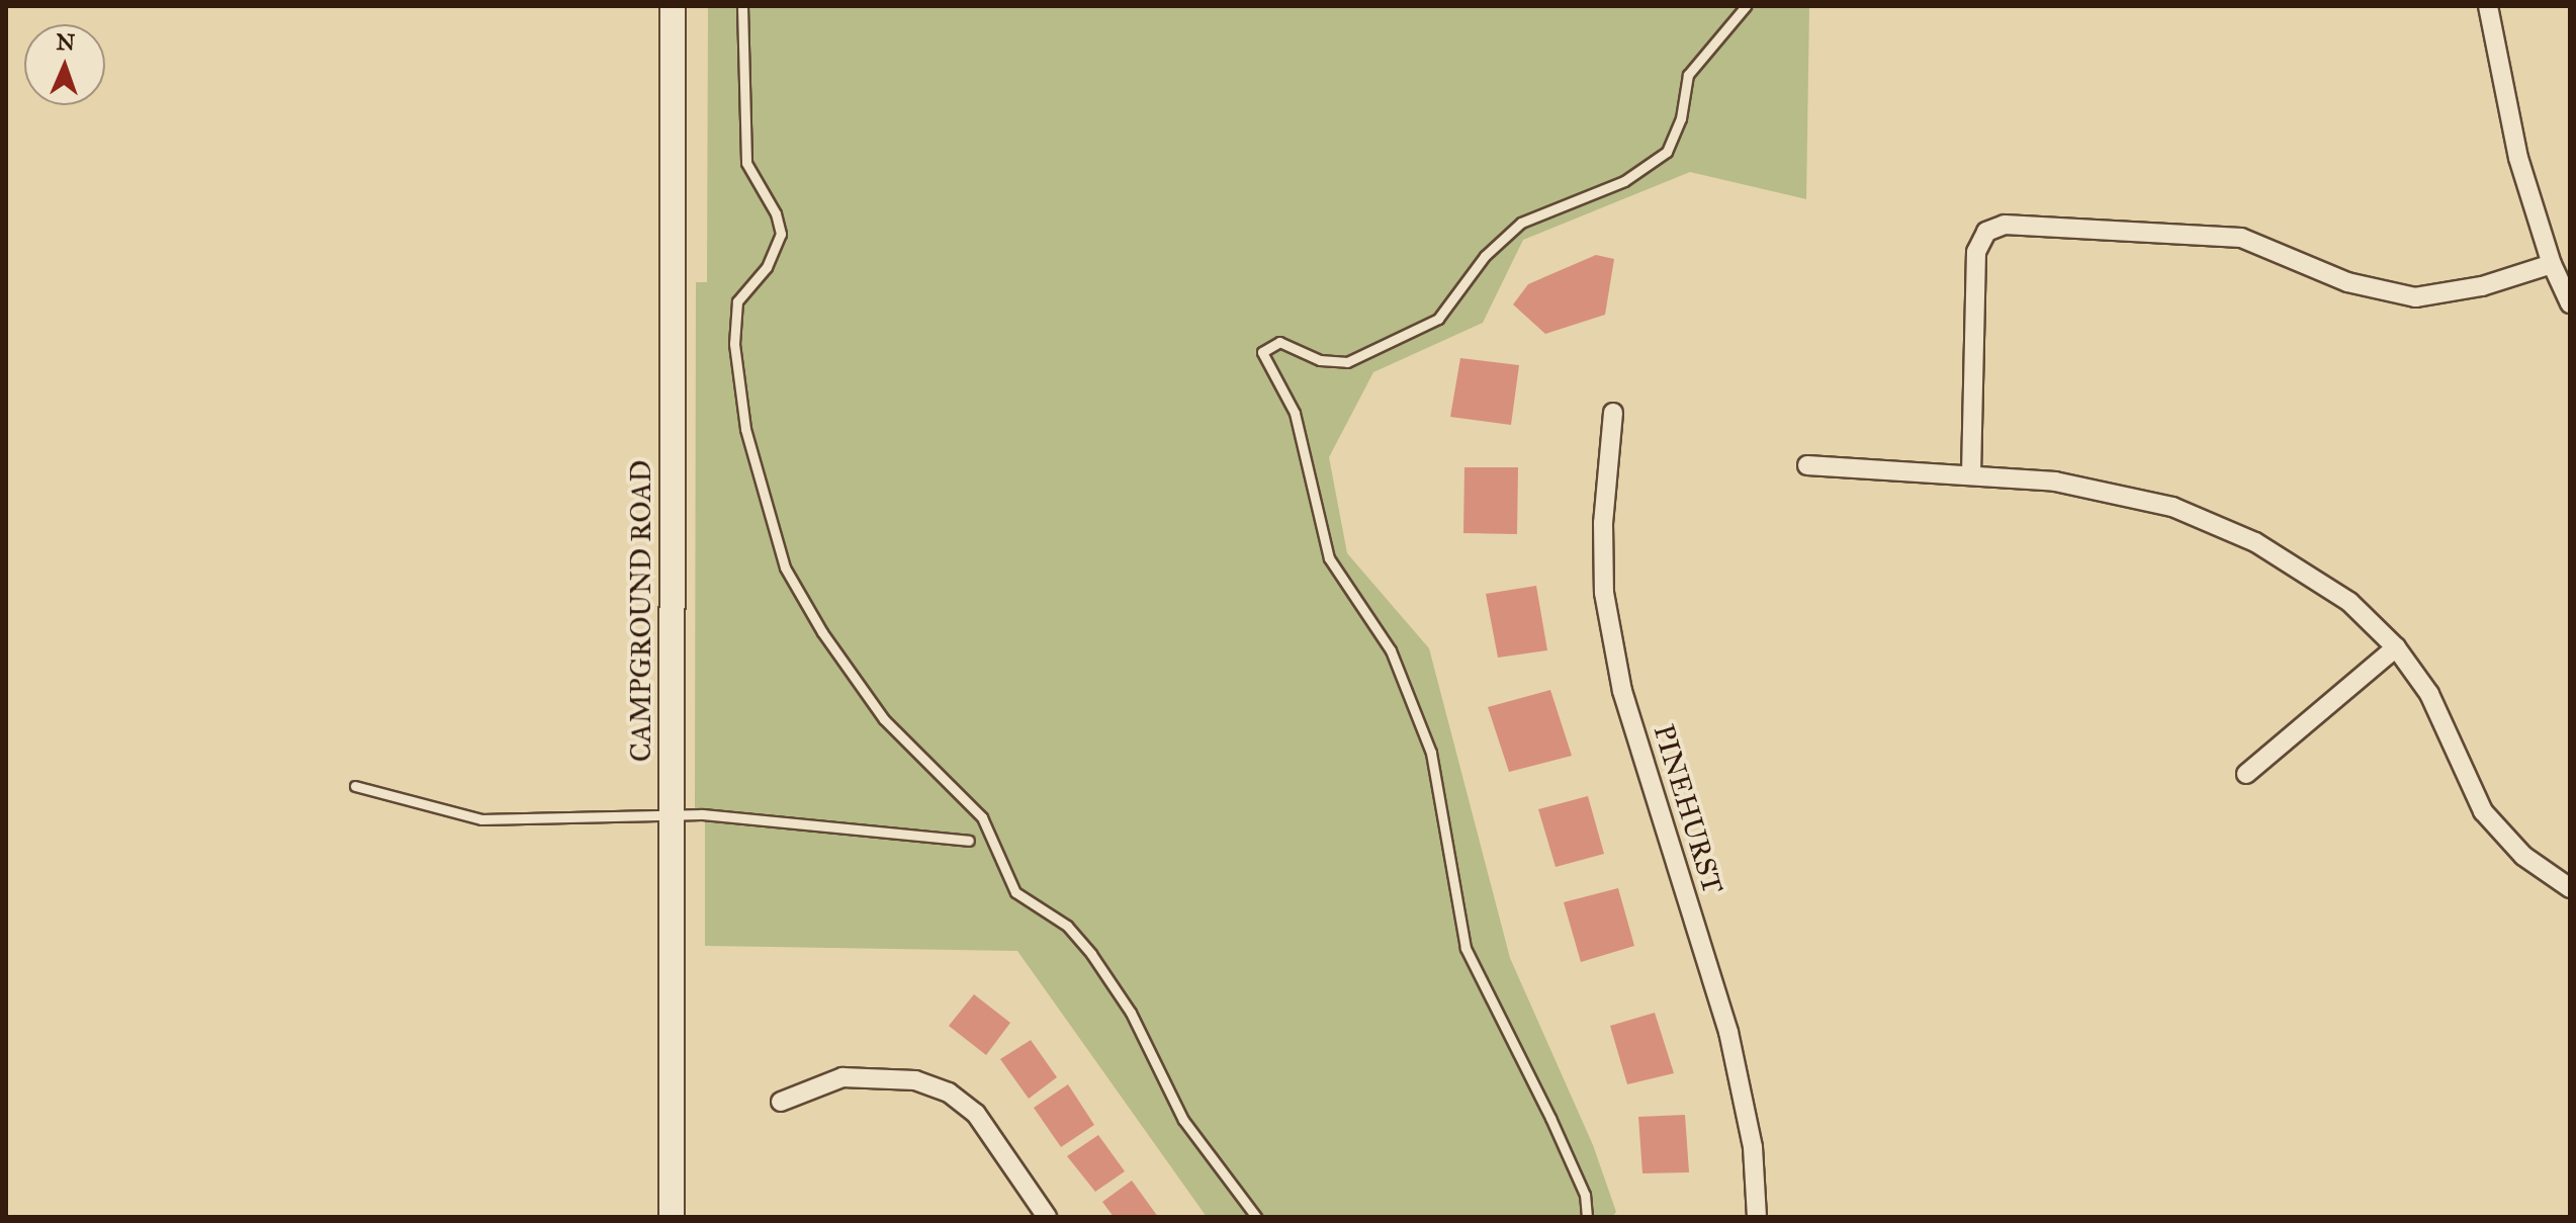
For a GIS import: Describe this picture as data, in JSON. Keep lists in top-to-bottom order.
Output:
{
  "streets": {
    "street": ["CAMPGROUND ROAD", "PINEHURST"]
  },
  "north": "top"
}
